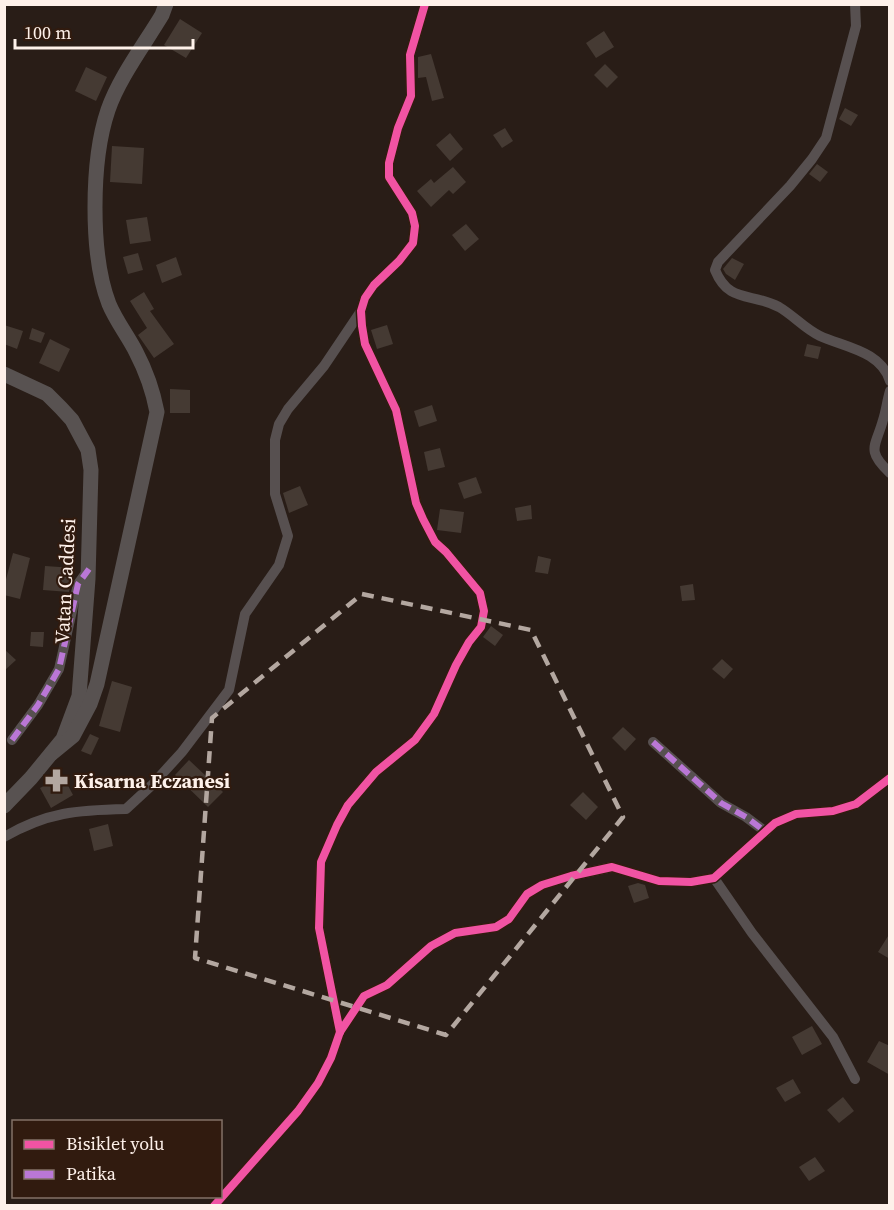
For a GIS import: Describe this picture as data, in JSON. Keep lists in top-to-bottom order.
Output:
{
  "streets": {
    "street": ["Vatan Caddesi"]
  },
  "places": {
    "pharmacy": ["Kisarna Eczanesi"]
  },
  "legend": ["Bisiklet yolu", "Patika"],
  "scale_bar": "100 m"
}
